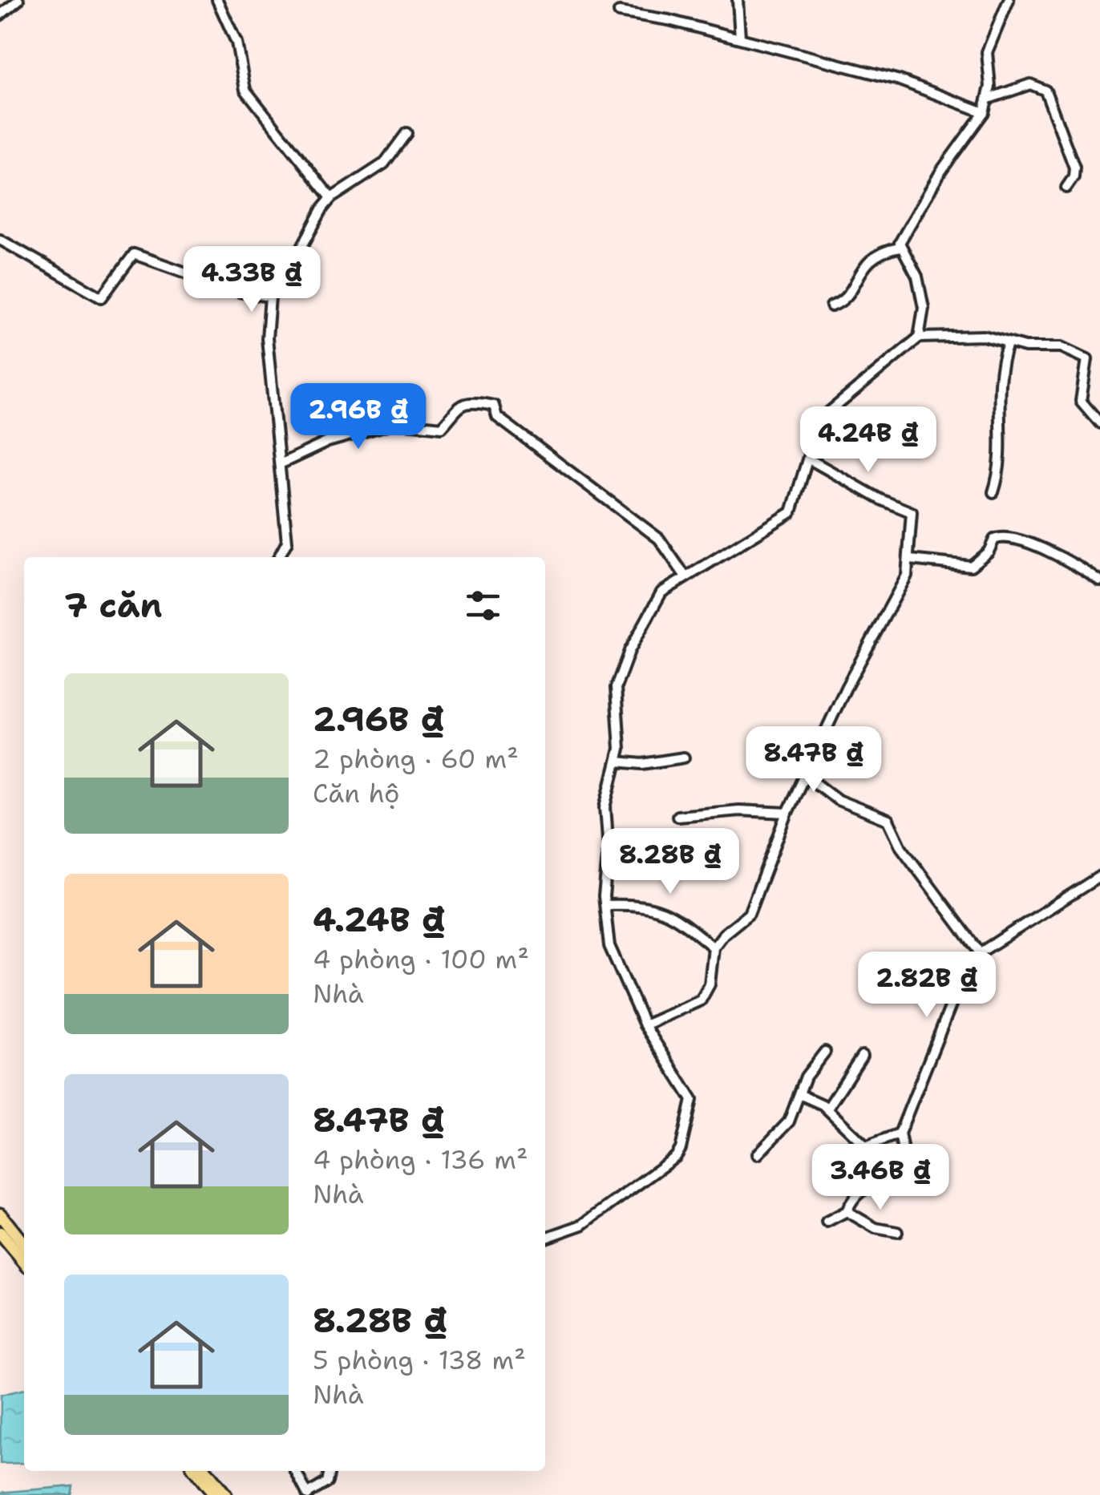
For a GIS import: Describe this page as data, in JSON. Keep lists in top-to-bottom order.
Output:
{
  "page": {
    "price": [
      "4.33B ₫",
      "2.96B ₫",
      "4.24B ₫",
      "8.47B ₫",
      "8.28B ₫",
      "2.82B ₫",
      "3.46B ₫"
    ],
    "heading": "7 căn",
    "list": [
      {
        "name": "2.96B ₫",
        "note": "2 phòng · 60 m² · Căn hộ"
      },
      {
        "name": "4.24B ₫",
        "note": "4 phòng · 100 m² · Nhà"
      },
      {
        "name": "8.47B ₫",
        "note": "4 phòng · 136 m² · Nhà"
      },
      {
        "name": "8.28B ₫",
        "note": "5 phòng · 138 m² · Nhà"
      }
    ]
  }
}
